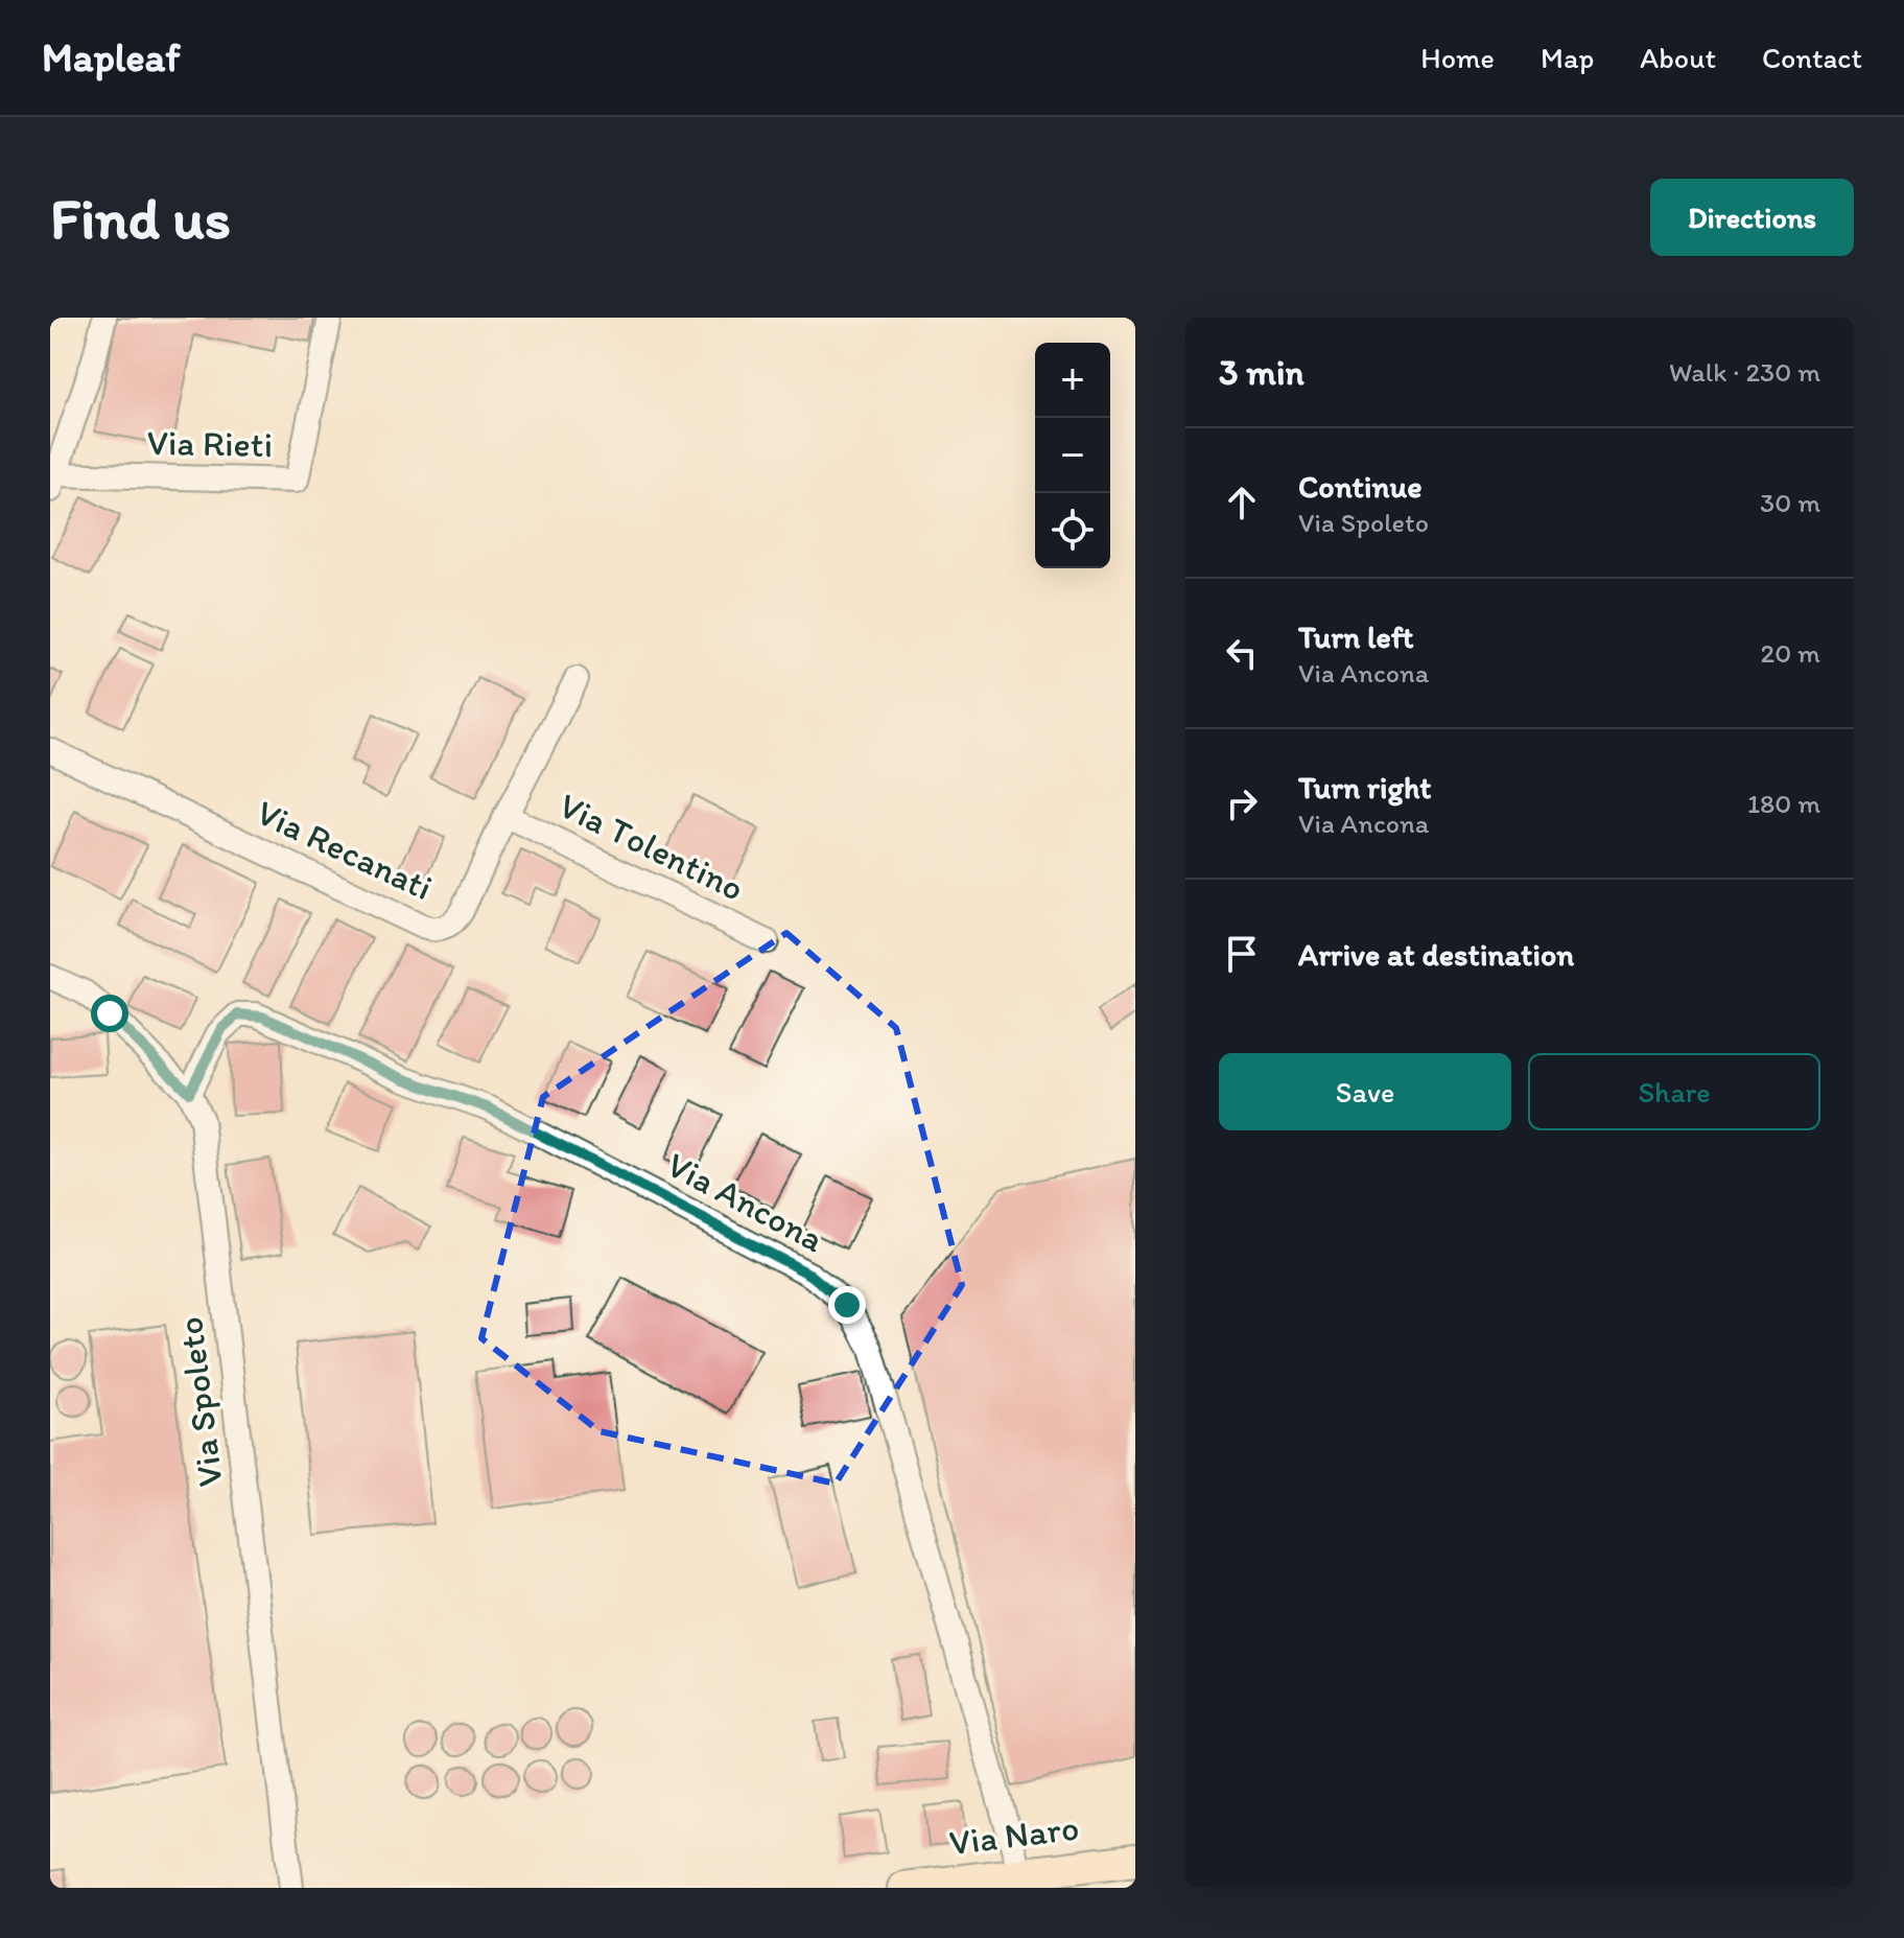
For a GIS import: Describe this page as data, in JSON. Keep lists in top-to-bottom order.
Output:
{
  "streets": {
    "street": [
      "Via Rieti",
      "Via Tolentino",
      "Via Recanati",
      "Via Ancona",
      "Via Spoleto",
      "Via Naro"
    ]
  },
  "crossings": [
    ["Via Tolentino", "Via Recanati"],
    ["Via Ancona", "Via Spoleto"],
    ["Via Ancona", "Via Naro"]
  ],
  "page": {
    "header": "Mapleaf",
    "nav": [
      "Home",
      "Map",
      "About",
      "Contact"
    ],
    "buttons": [
      "Directions",
      ["Save", "Share"]
    ],
    "title": "Find us",
    "heading": ["3 min", "Walk · 230 m"],
    "map_buttons": ["+", "−"],
    "list": [
      ["Continue", "Via Spoleto", "30 m"],
      ["Turn left", "Via Ancona", "20 m"],
      ["Turn right", "Via Ancona", "180 m"],
      "Arrive at destination"
    ]
  }
}
